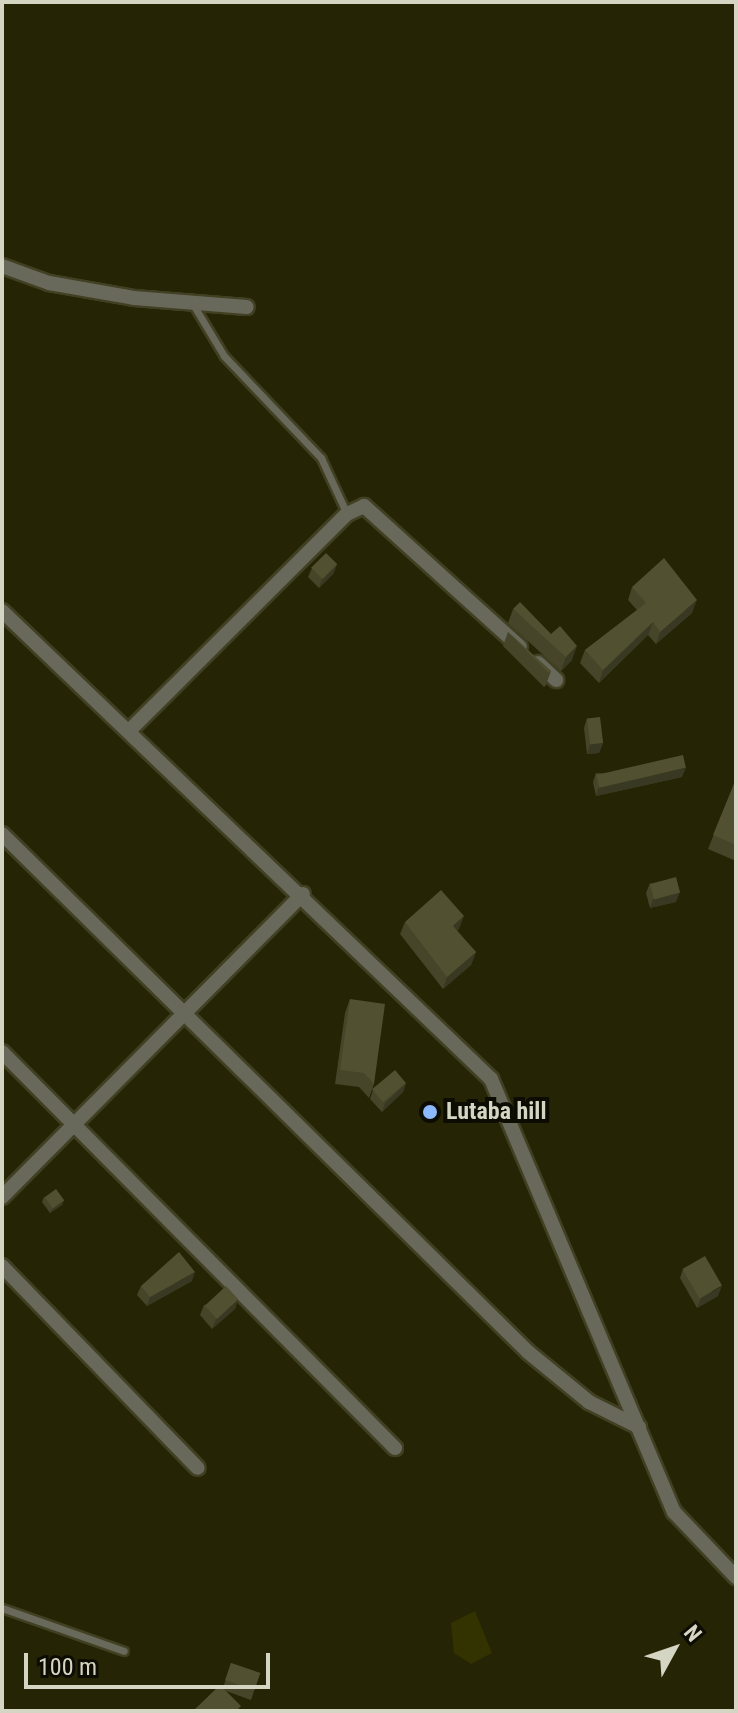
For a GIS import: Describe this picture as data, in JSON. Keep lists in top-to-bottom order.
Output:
{
  "places": ["Lutaba hill"],
  "scale_bar": "100 m",
  "north": "top right"
}
